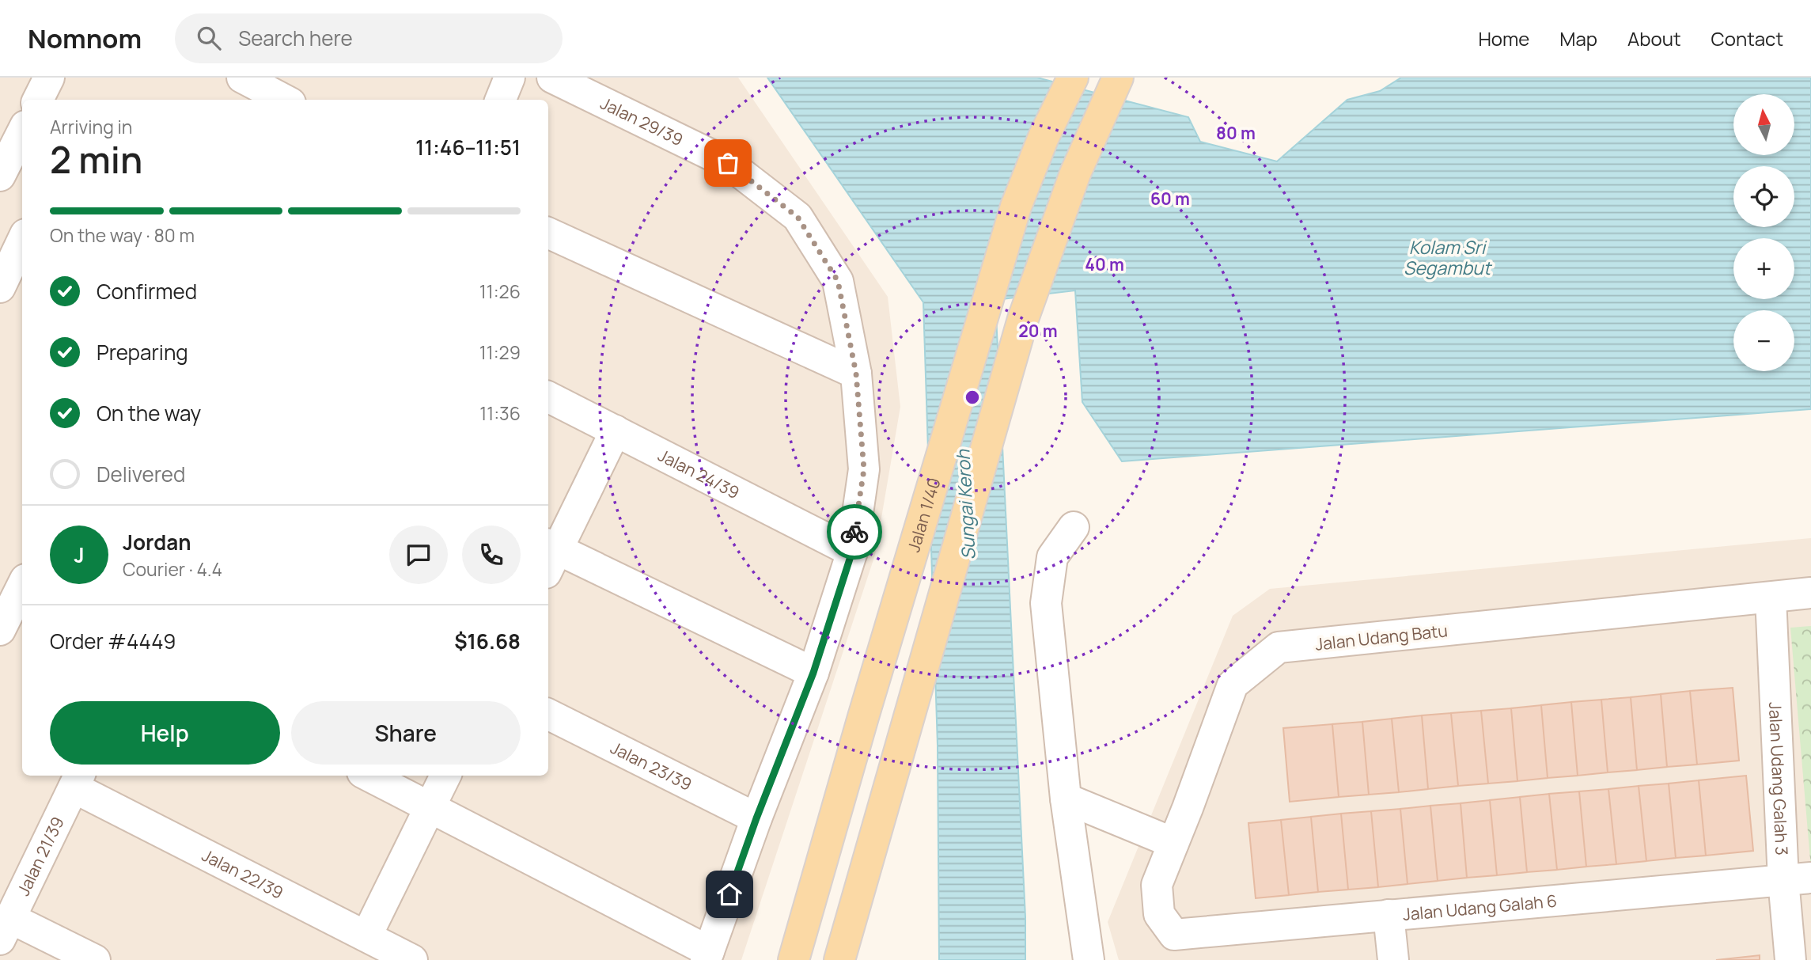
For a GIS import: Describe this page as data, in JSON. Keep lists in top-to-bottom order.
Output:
{
  "streets": {
    "main road": ["Jalan 1/40"],
    "street": [
      "Jalan 29/39",
      "Jalan 24/39",
      "Jalan Udang Batu",
      "Jalan 23/39",
      "Jalan Udang Galah 3",
      "Jalan 21/39",
      "Jalan 22/39",
      "Jalan Udang Galah 6"
    ]
  },
  "crossings": [
    ["Jalan 29/39", "Jalan 24/39"],
    ["Jalan 29/39", "Jalan 23/39"],
    ["Jalan Udang Batu", "Jalan Udang Galah 3"],
    ["Jalan Udang Batu", "Jalan Udang Galah 6"],
    ["Jalan Udang Galah 3", "Jalan Udang Galah 6"],
    ["Jalan 21/39", "Jalan 22/39"]
  ],
  "water": ["Kolam Sri Segambut", "Sungai Keroh"],
  "north": "top",
  "page": {
    "header": "Nomnom",
    "search": "Search here",
    "nav": [
      "Home",
      "Map",
      "About",
      "Contact"
    ],
    "map_buttons": ["+", "−"],
    "heading": ["2 min", "Arriving in", "11:46–11:51"],
    "panel": [
      "Jordan",
      "Courier · 4.4",
      "Order #4449",
      "$16.68"
    ],
    "bar": "On the way · 80 m",
    "list": [
      ["Confirmed", "11:26"],
      ["Preparing", "11:29"],
      ["On the way", "11:36"],
      "Delivered"
    ],
    "round": "J",
    "buttons": ["Help", "Share"]
  },
  "rings": [
    "80 m",
    "60 m",
    "40 m",
    "20 m"
  ]
}
